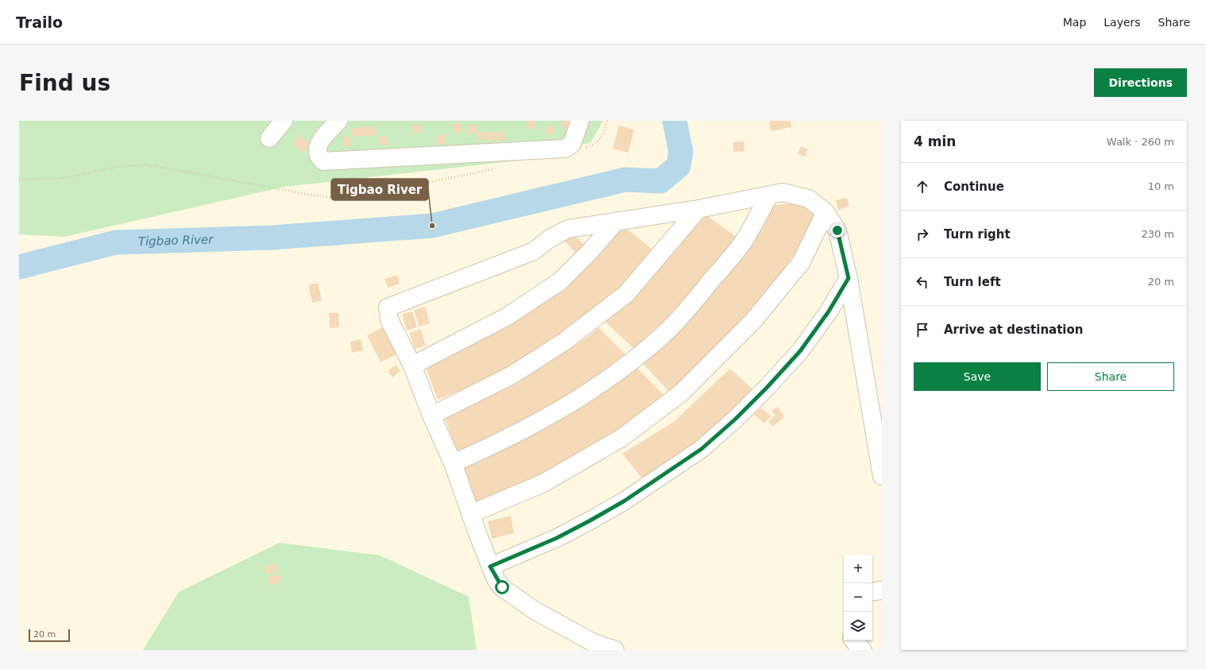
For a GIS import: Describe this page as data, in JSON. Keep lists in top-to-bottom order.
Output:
{
  "water": ["Tigbao River"],
  "places": ["Tigbao River"],
  "scale_bar": "20 m",
  "page": {
    "header": "Trailo",
    "nav": ["Map", "Layers", "Share"],
    "buttons": [
      "Directions",
      ["Save", "Share"]
    ],
    "title": "Find us",
    "heading": ["4 min", "Walk · 260 m"],
    "list": [
      ["Continue", "10 m"],
      ["Turn right", "230 m"],
      ["Turn left", "20 m"],
      "Arrive at destination"
    ],
    "map_buttons": ["+", "−"],
    "scale": "20 m"
  }
}
